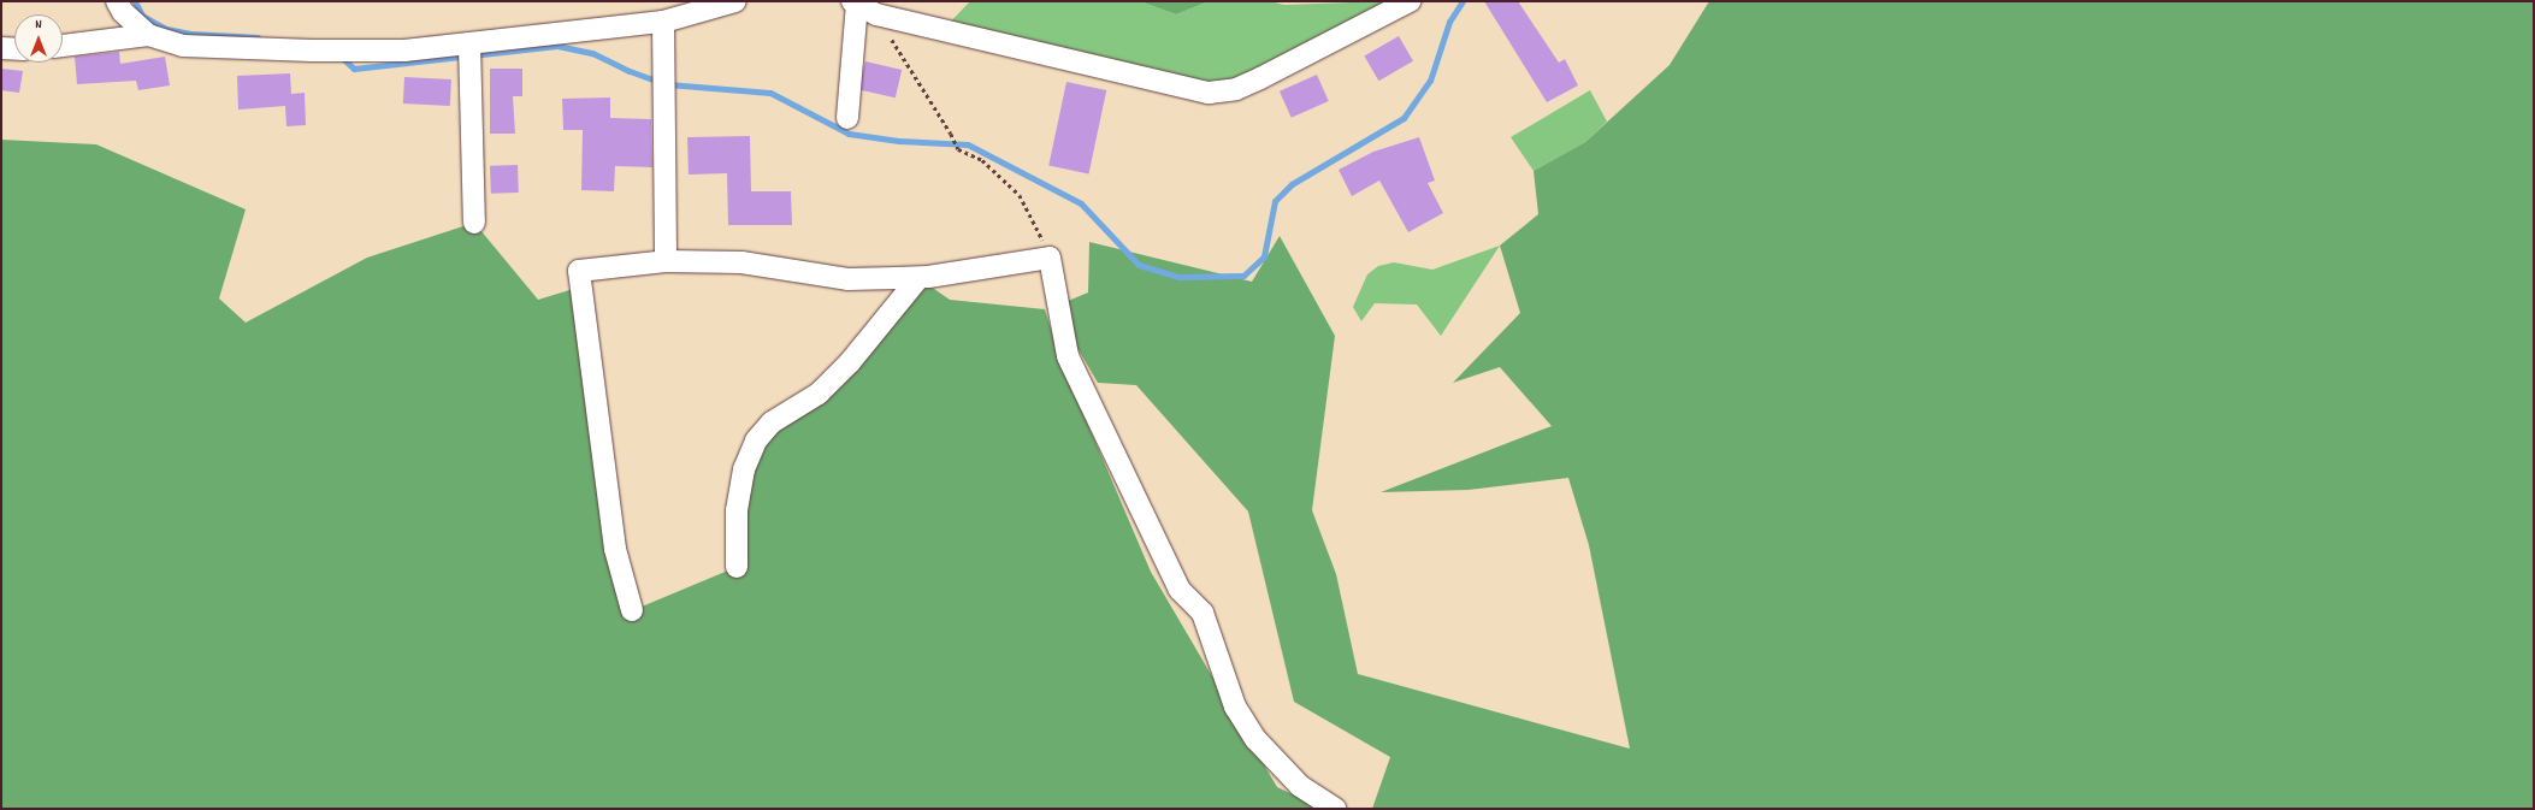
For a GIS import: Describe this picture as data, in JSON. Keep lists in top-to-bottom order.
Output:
{
  "north": "top"
}
